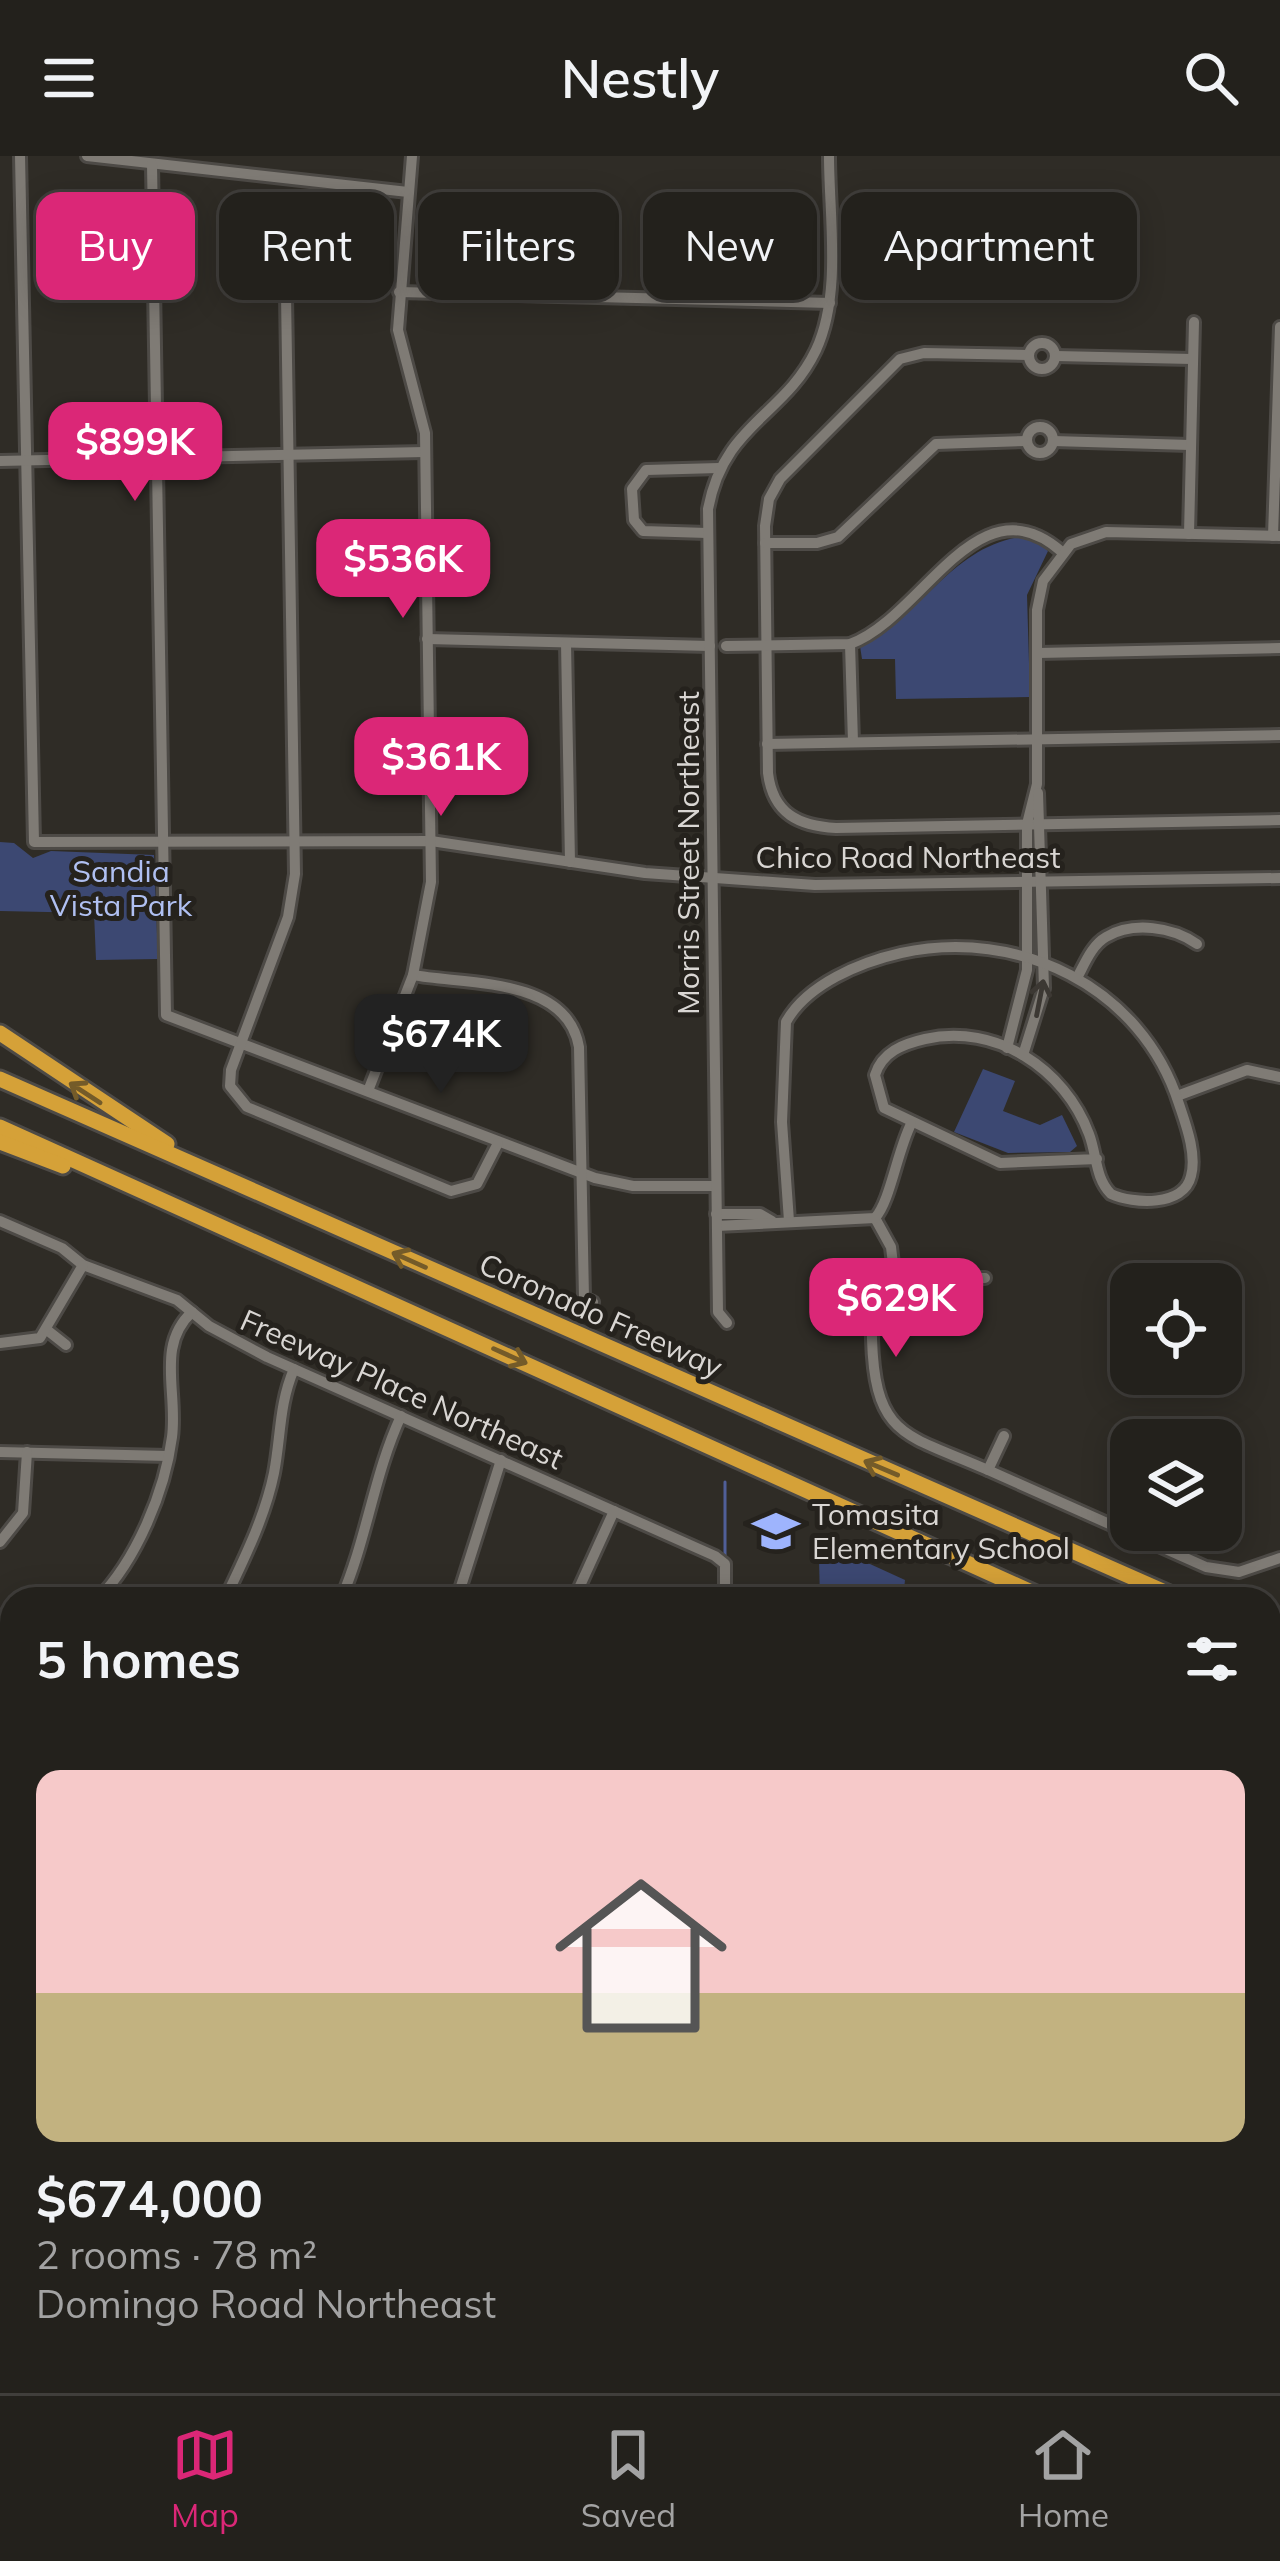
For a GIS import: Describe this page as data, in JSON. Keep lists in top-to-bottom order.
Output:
{
  "streets": {
    "highway": ["Coronado Freeway"],
    "street": ["Morris Street Northeast", "Chico Road Northeast", "Freeway Place Northeast"]
  },
  "crossings": [
    ["Morris Street Northeast", "Chico Road Northeast"]
  ],
  "parks": ["Sandia Vista Park"],
  "places": {
    "school or university": ["Tomasita Elementary School"]
  },
  "page": {
    "header": "Nestly",
    "chip": [
      "Buy",
      "Rent",
      "Filters",
      "New",
      "Apartment"
    ],
    "price": [
      "$899K",
      "$536K",
      "$361K",
      "$674K",
      "$629K"
    ],
    "heading": "5 homes",
    "list": [
      {
        "name": "$674,000",
        "note": "2 rooms · 78 m² · Domingo Road Northeast"
      }
    ],
    "tabs": ["Map", "Saved", "Home"]
  }
}
